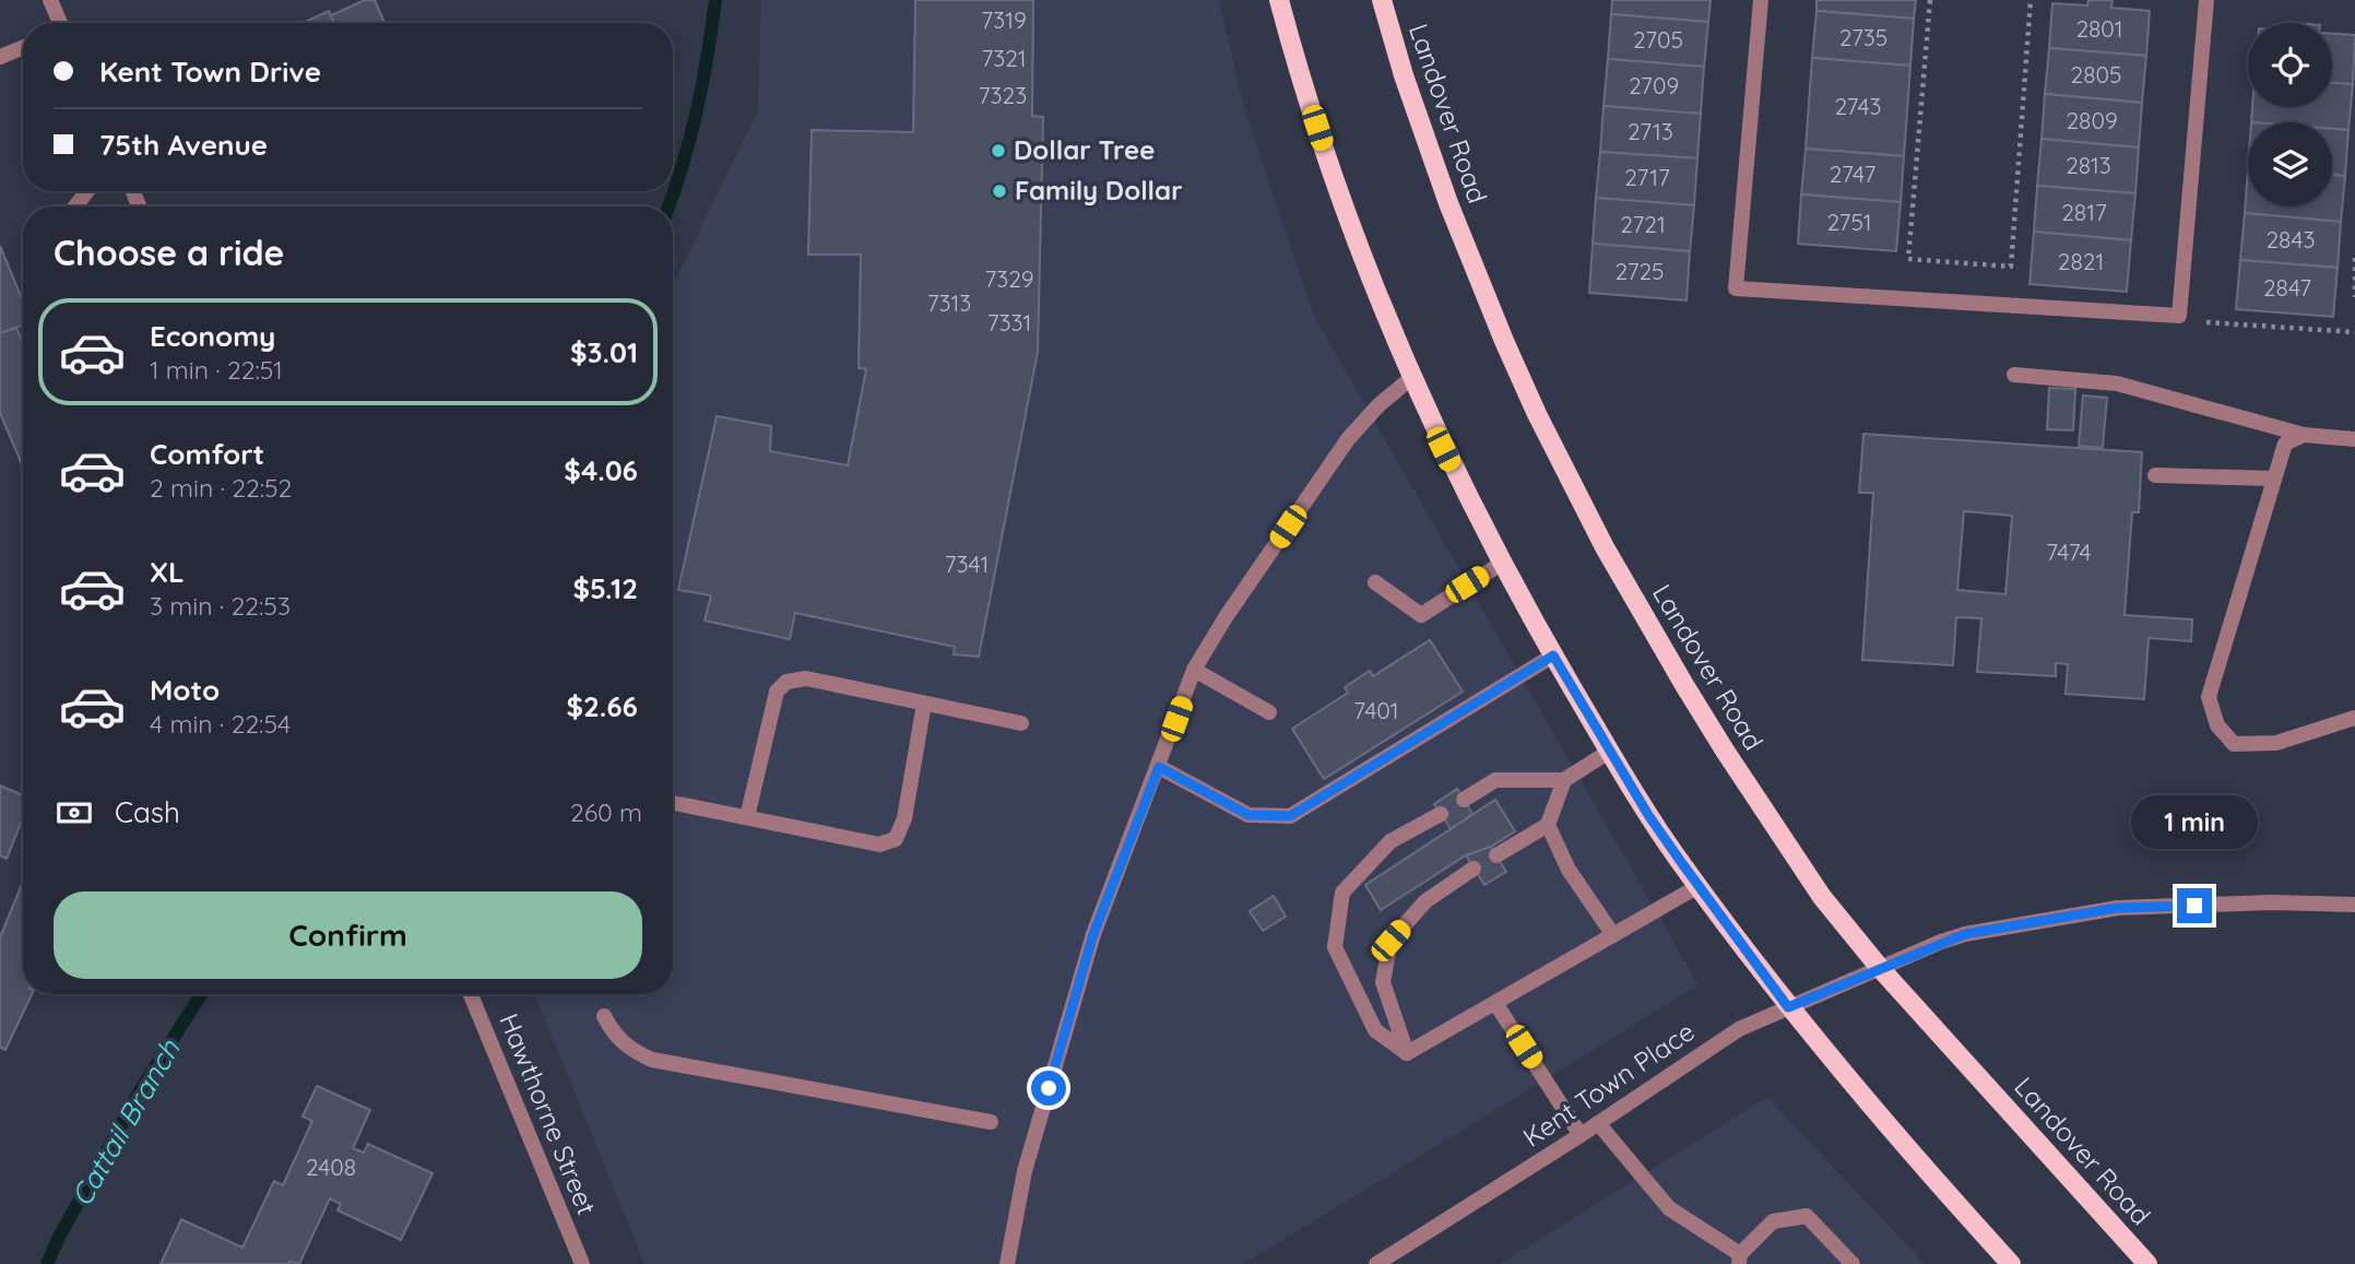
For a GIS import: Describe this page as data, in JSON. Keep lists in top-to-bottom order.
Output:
{
  "streets": {
    "main road": ["Landover Road"],
    "street": ["Kent Town Place", "Hawthorne Street"]
  },
  "crossings": [
    ["Landover Road", "Kent Town Place"]
  ],
  "water": ["Cattail Branch"],
  "places": ["Dollar Tree", "Family Dollar"],
  "house_numbers": [
    "7319",
    "2801",
    "2735",
    "2705",
    "7321",
    "2805",
    "2709",
    "7323",
    "2743",
    "2809",
    "2713",
    "2813",
    "2747",
    "2717",
    "2817",
    "2751",
    "2721",
    "2843",
    "2821",
    "2725",
    "7329",
    "2847",
    "7313",
    "7331",
    "7474",
    "7341",
    "7401",
    "2408"
  ],
  "page": {
    "banner": ["Kent Town Drive", "75th Avenue"],
    "heading": "Choose a ride",
    "list": [
      {
        "name": "Economy",
        "note": "1 min · 22:51",
        "value": "$3.01"
      },
      {
        "name": "Comfort",
        "note": "2 min · 22:52",
        "value": "$4.06"
      },
      {
        "name": "XL",
        "note": "3 min · 22:53",
        "value": "$5.12"
      },
      {
        "name": "Moto",
        "note": "4 min · 22:54",
        "value": "$2.66"
      }
    ],
    "pay": ["Cash", "260 m"],
    "bubble": "1 min",
    "buttons": "Confirm"
  }
}
